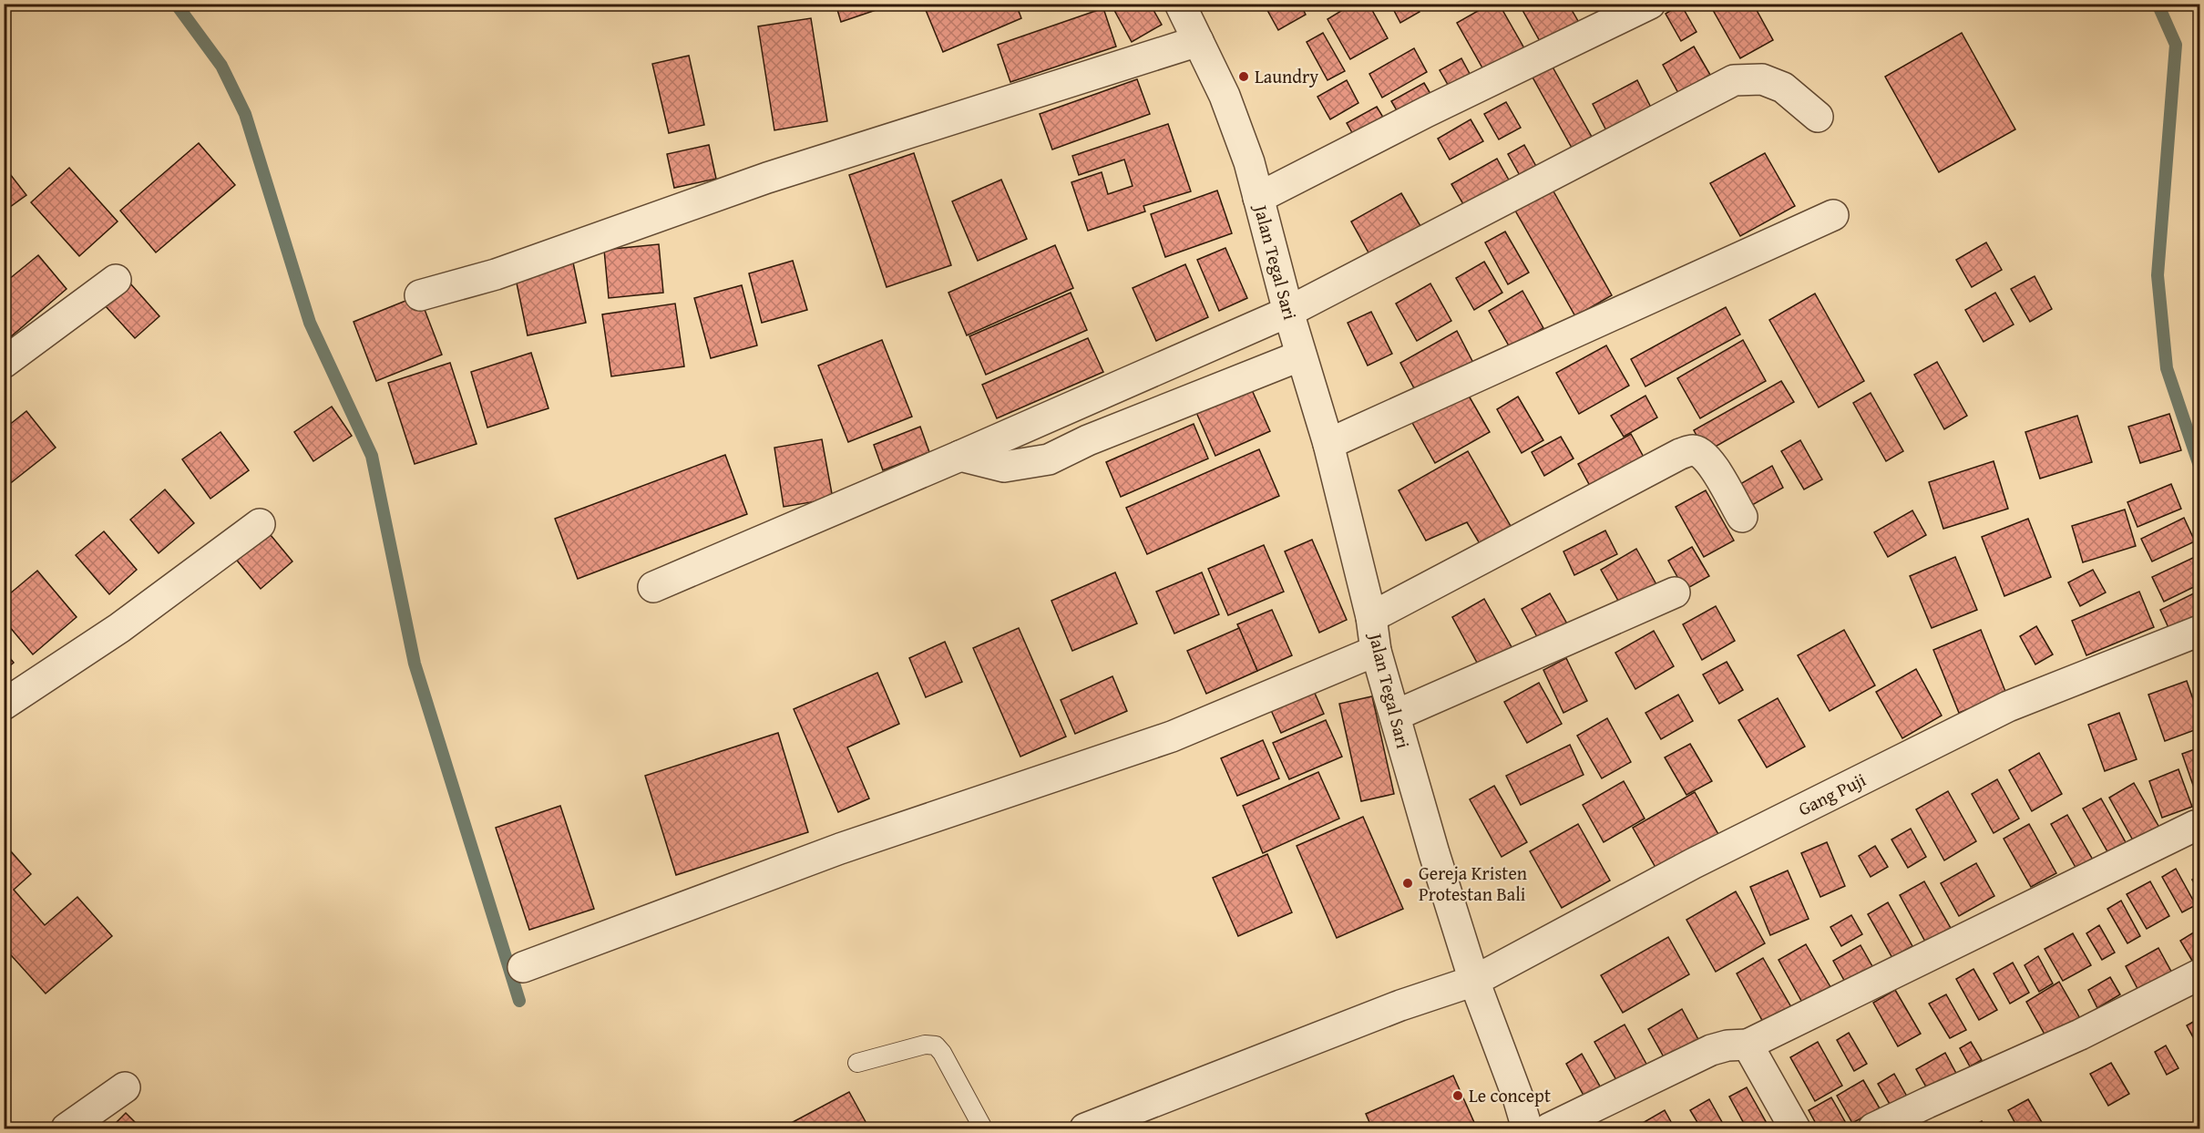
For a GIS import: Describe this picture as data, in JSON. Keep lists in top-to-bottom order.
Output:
{
  "streets": {
    "street": ["Jalan Tegal Sari", "Gang Puji"]
  },
  "crossings": [
    ["Jalan Tegal Sari", "Gang Puji"]
  ],
  "places": ["Laundry", "Gereja Kristen Protestan Bali", "Le concept"]
}
